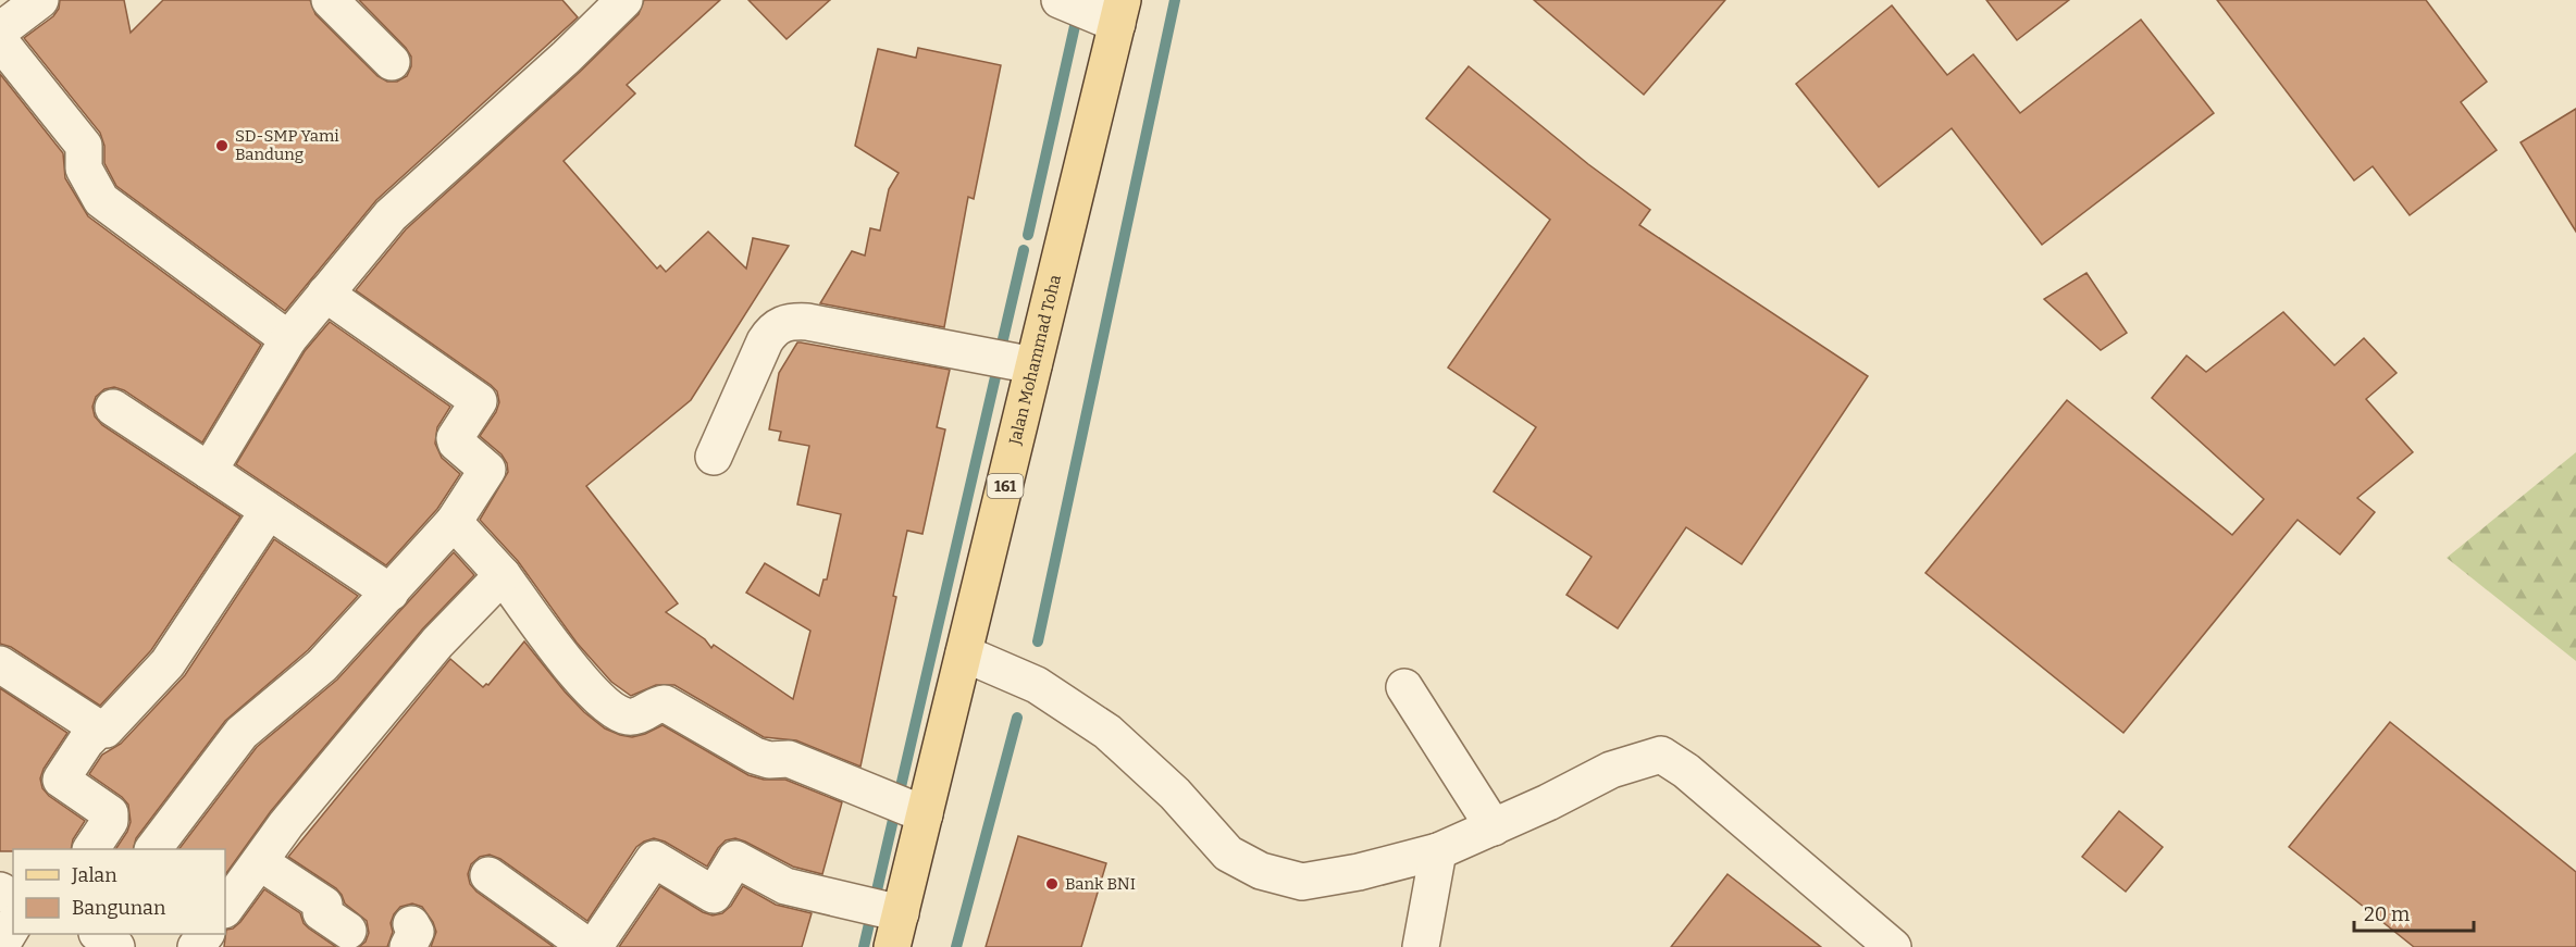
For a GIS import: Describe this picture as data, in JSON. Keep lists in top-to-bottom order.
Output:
{
  "streets": {
    "main road": ["Jalan Mohammad Toha", "161"]
  },
  "places": ["SD-SMP Yami Bandung", "Bank BNI"],
  "legend": ["Jalan", "Bangunan"],
  "scale_bar": "20 m"
}
